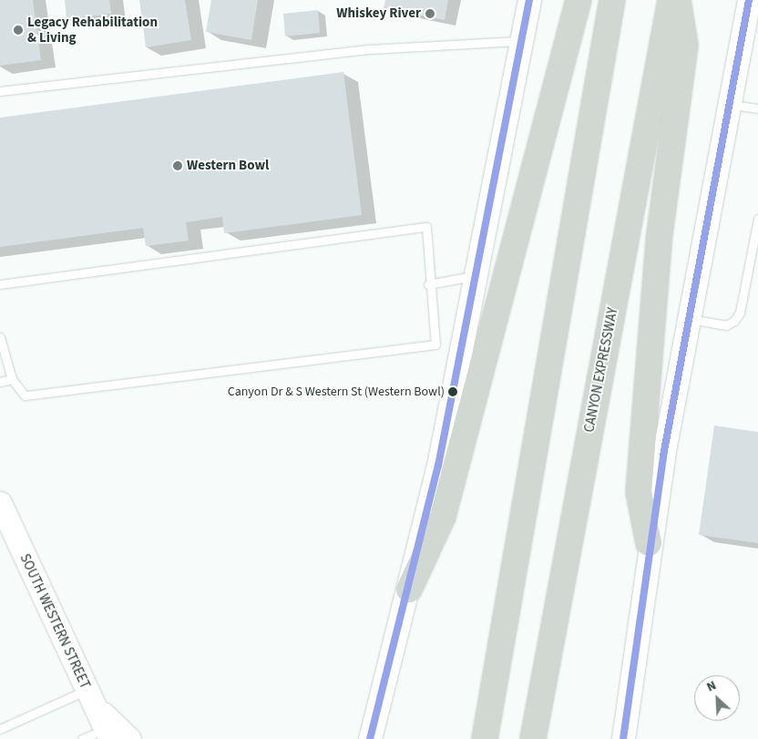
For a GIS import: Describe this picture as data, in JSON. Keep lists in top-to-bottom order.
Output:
{
  "streets": {
    "highway": ["CANYON EXPRESSWAY"],
    "main road": ["SOUTH WESTERN STREET"]
  },
  "places": [
    "Whiskey River",
    "Legacy Rehabilitation & Living",
    "Western Bowl",
    "Canyon Dr & S Western St (Western Bowl)"
  ],
  "north": "top left"
}
